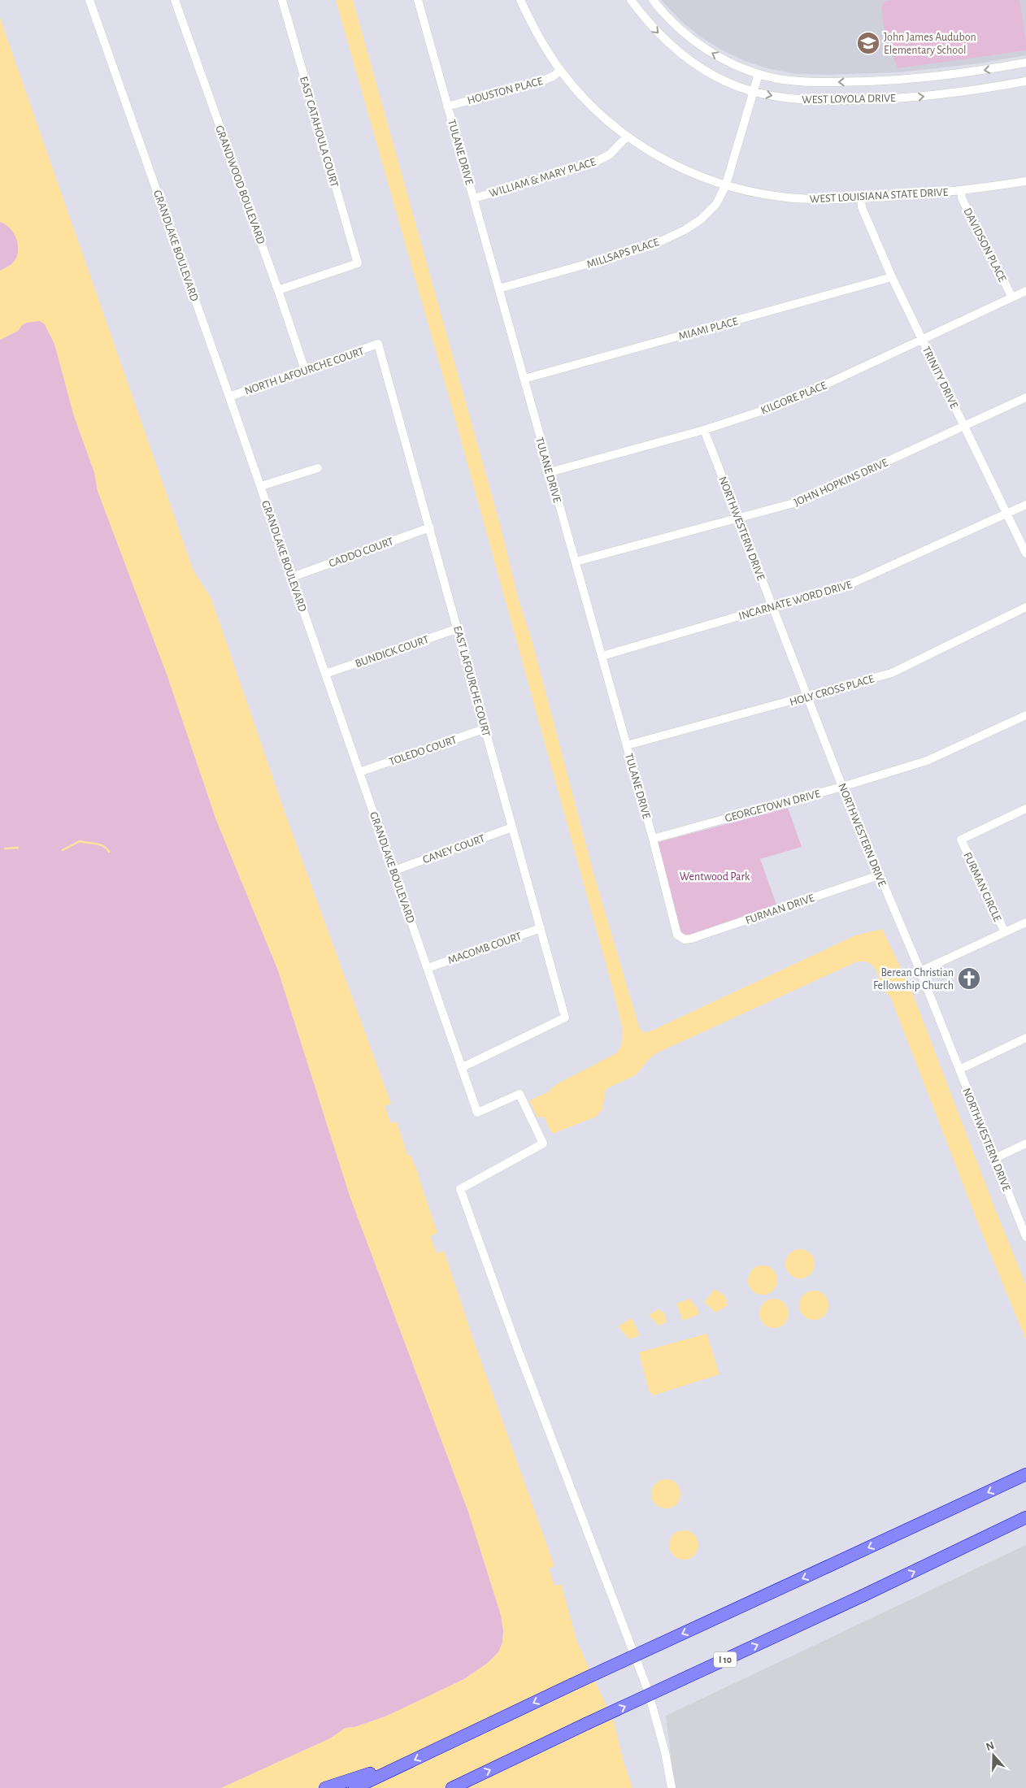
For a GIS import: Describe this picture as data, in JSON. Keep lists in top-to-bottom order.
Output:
{
  "streets": {
    "highway": ["I 10"],
    "street": [
      "HOUSTON PLACE",
      "WEST LOYOLA DRIVE",
      "EAST CATAHOULA COURT",
      "TULANE DRIVE",
      "WILLIAM & MARY PLACE",
      "GRANDWOOD BOULEVARD",
      "WEST LOUISIANA STATE DRIVE",
      "DAVIDSON PLACE",
      "GRANDLAKE BOULEVARD",
      "MILLSAPS PLACE",
      "MIAMI PLACE",
      "NORTH LAFOURCHE COURT",
      "TRINITY DRIVE",
      "KILGORE PLACE",
      "JOHN HOPKINS DRIVE",
      "NORTHWESTERN DRIVE",
      "CADDO COURT",
      "INCARNATE WORD DRIVE",
      "BUNDICK COURT",
      "EAST LAFOURCHE COURT",
      "HOLY CROSS PLACE",
      "TOLEDO COURT",
      "GEORGETOWN DRIVE",
      "CANEY COURT",
      "FURMAN CIRCLE",
      "FURMAN DRIVE",
      "MACOMB COURT"
    ]
  },
  "crossings": [
    ["HOUSTON PLACE", "TULANE DRIVE"],
    ["HOUSTON PLACE", "WEST LOUISIANA STATE DRIVE"],
    ["WEST LOYOLA DRIVE", "MILLSAPS PLACE"],
    ["EAST CATAHOULA COURT", "GRANDWOOD BOULEVARD"],
    ["TULANE DRIVE", "WILLIAM & MARY PLACE"],
    ["TULANE DRIVE", "MILLSAPS PLACE"],
    ["TULANE DRIVE", "MIAMI PLACE"],
    ["TULANE DRIVE", "KILGORE PLACE"],
    ["TULANE DRIVE", "JOHN HOPKINS DRIVE"],
    ["TULANE DRIVE", "INCARNATE WORD DRIVE"],
    ["TULANE DRIVE", "HOLY CROSS PLACE"],
    ["TULANE DRIVE", "GEORGETOWN DRIVE"],
    ["TULANE DRIVE", "FURMAN DRIVE"],
    ["WILLIAM & MARY PLACE", "WEST LOUISIANA STATE DRIVE"],
    ["GRANDWOOD BOULEVARD", "NORTH LAFOURCHE COURT"],
    ["WEST LOUISIANA STATE DRIVE", "DAVIDSON PLACE"],
    ["WEST LOUISIANA STATE DRIVE", "MILLSAPS PLACE"],
    ["WEST LOUISIANA STATE DRIVE", "TRINITY DRIVE"],
    ["DAVIDSON PLACE", "KILGORE PLACE"],
    ["GRANDLAKE BOULEVARD", "NORTH LAFOURCHE COURT"],
    ["GRANDLAKE BOULEVARD", "CADDO COURT"],
    ["GRANDLAKE BOULEVARD", "BUNDICK COURT"],
    ["GRANDLAKE BOULEVARD", "EAST LAFOURCHE COURT"],
    ["GRANDLAKE BOULEVARD", "TOLEDO COURT"],
    ["GRANDLAKE BOULEVARD", "CANEY COURT"],
    ["GRANDLAKE BOULEVARD", "MACOMB COURT"],
    ["MIAMI PLACE", "TRINITY DRIVE"],
    ["NORTH LAFOURCHE COURT", "EAST LAFOURCHE COURT"],
    ["TRINITY DRIVE", "KILGORE PLACE"],
    ["TRINITY DRIVE", "JOHN HOPKINS DRIVE"],
    ["TRINITY DRIVE", "INCARNATE WORD DRIVE"],
    ["KILGORE PLACE", "NORTHWESTERN DRIVE"],
    ["JOHN HOPKINS DRIVE", "NORTHWESTERN DRIVE"],
    ["NORTHWESTERN DRIVE", "INCARNATE WORD DRIVE"],
    ["NORTHWESTERN DRIVE", "HOLY CROSS PLACE"],
    ["NORTHWESTERN DRIVE", "GEORGETOWN DRIVE"],
    ["NORTHWESTERN DRIVE", "FURMAN DRIVE"],
    ["CADDO COURT", "EAST LAFOURCHE COURT"],
    ["BUNDICK COURT", "EAST LAFOURCHE COURT"],
    ["EAST LAFOURCHE COURT", "TOLEDO COURT"],
    ["EAST LAFOURCHE COURT", "CANEY COURT"],
    ["EAST LAFOURCHE COURT", "MACOMB COURT"]
  ],
  "parks": ["Wentwood Park"],
  "places": {
    "school or university": ["John James Audubon Elementary School"],
    "church": ["Berean Christian Fellowship Church"]
  },
  "north": "top"
}
